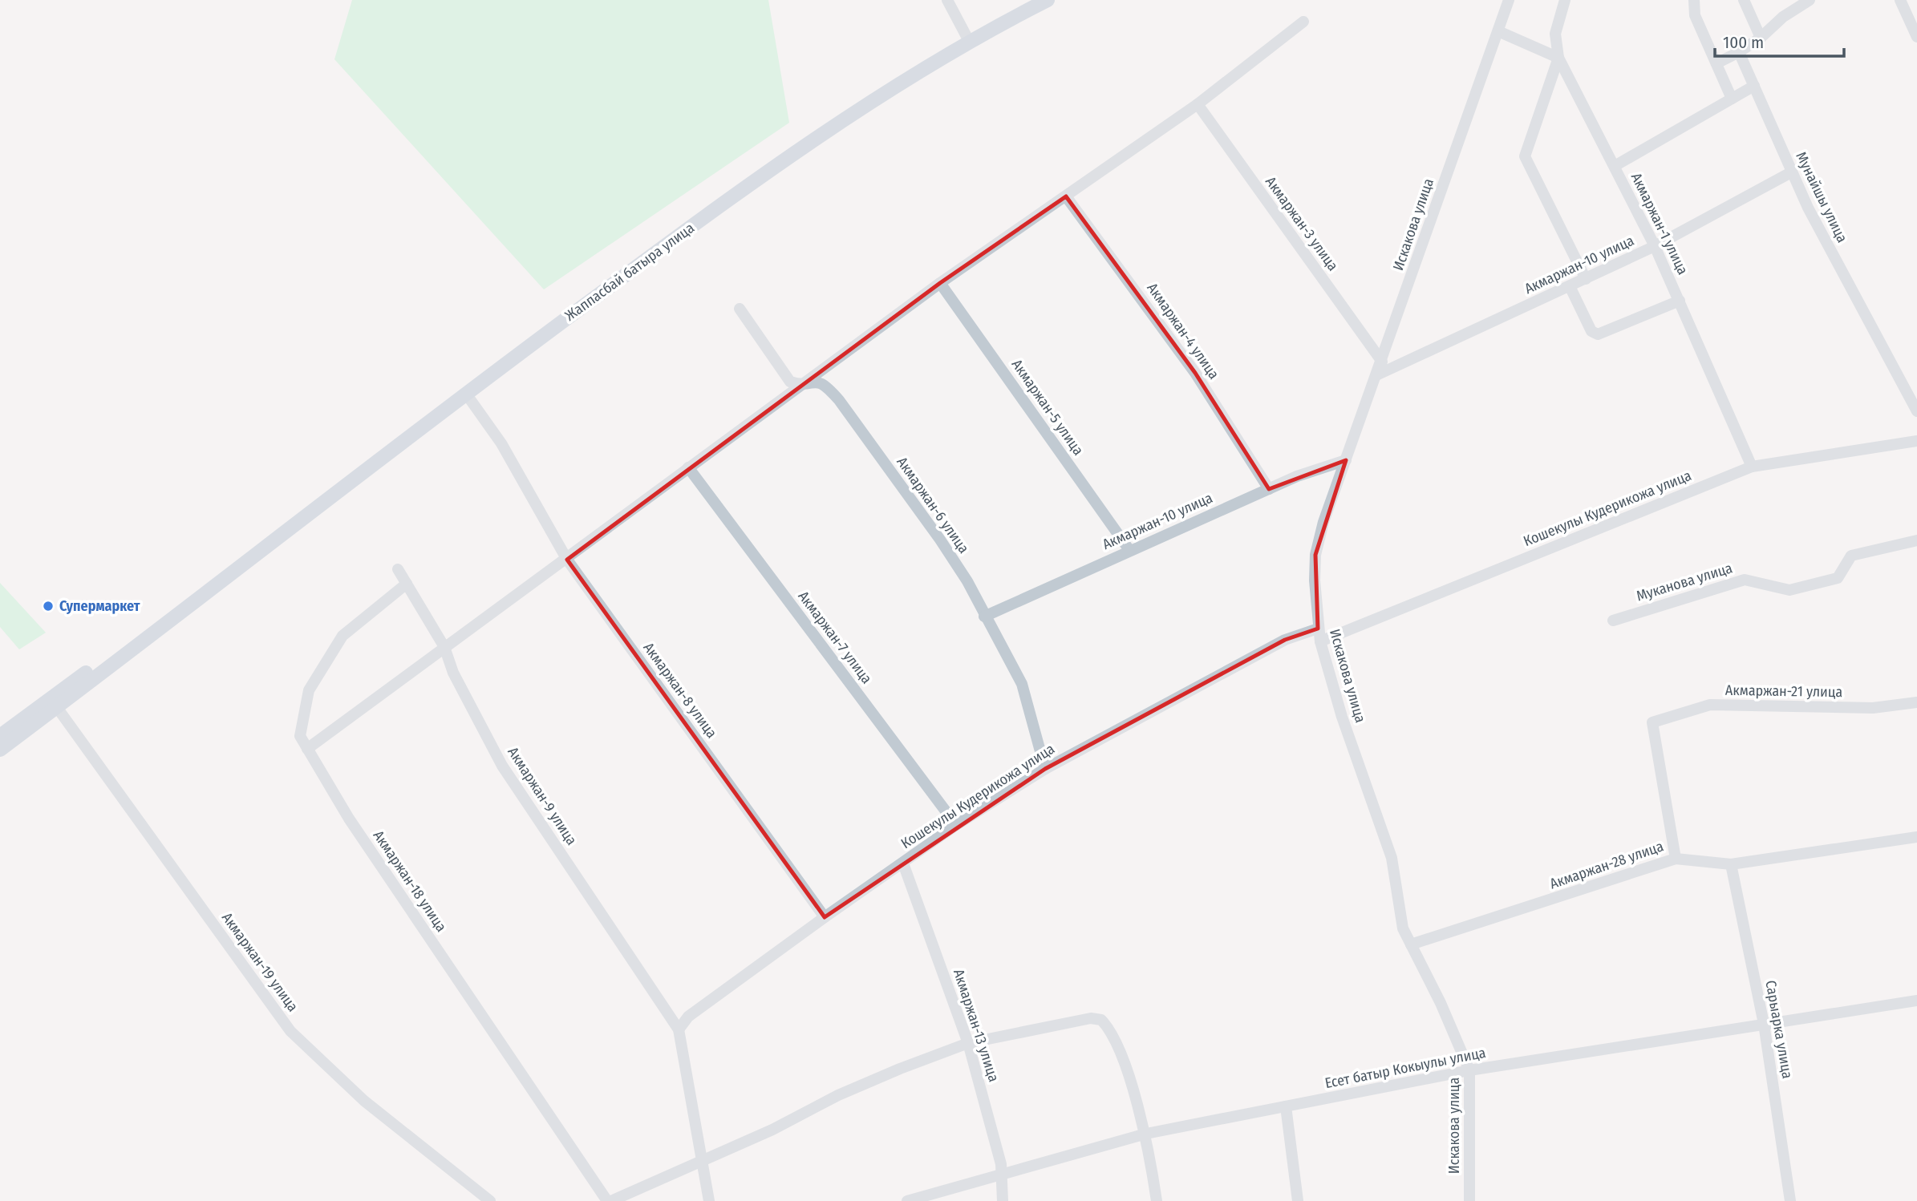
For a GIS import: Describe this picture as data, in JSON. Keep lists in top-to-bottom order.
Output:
{
  "streets": {
    "main road": ["Жаппасбай батыра улица"],
    "street": [
      "Мунайшы улица",
      "Акмаржан-3 улица",
      "Акмаржан-1 улица",
      "Искакова улица",
      "Акмаржан-10 улица",
      "Акмаржан-4 улица",
      "Акмаржан-5 улица",
      "Акмаржан-6 улица",
      "Кошекулы Кудерикожа улица",
      "Муканова улица",
      "Акмаржан-7 улица",
      "Акмаржан-8 улица",
      "Акмаржан-21 улица",
      "Акмаржан-9 улица",
      "Акмаржан-28 улица",
      "Акмаржан-18 улица",
      "Акмаржан-19 улица",
      "Акмаржан-13 улица",
      "Сарыарка улица",
      "Есет батыр Кокыулы улица"
    ]
  },
  "crossings": [
    ["Мунайшы улица", "Акмаржан-10 улица"],
    ["Акмаржан-3 улица", "Искакова улица"],
    ["Акмаржан-1 улица", "Акмаржан-10 улица"],
    ["Акмаржан-1 улица", "Кошекулы Кудерикожа улица"],
    ["Искакова улица", "Акмаржан-10 улица"],
    ["Искакова улица", "Кошекулы Кудерикожа улица"],
    ["Искакова улица", "Акмаржан-28 улица"],
    ["Искакова улица", "Есет батыр Кокыулы улица"],
    ["Акмаржан-10 улица", "Акмаржан-4 улица"],
    ["Акмаржан-10 улица", "Акмаржан-5 улица"],
    ["Акмаржан-10 улица", "Акмаржан-6 улица"],
    ["Жаппасбай батыра улица", "Акмаржан-8 улица"],
    ["Жаппасбай батыра улица", "Акмаржан-19 улица"],
    ["Акмаржан-6 улица", "Кошекулы Кудерикожа улица"],
    ["Кошекулы Кудерикожа улица", "Акмаржан-7 улица"],
    ["Кошекулы Кудерикожа улица", "Акмаржан-8 улица"],
    ["Кошекулы Кудерикожа улица", "Акмаржан-9 улица"],
    ["Кошекулы Кудерикожа улица", "Акмаржан-13 улица"],
    ["Акмаржан-21 улица", "Акмаржан-28 улица"],
    ["Акмаржан-9 улица", "Акмаржан-18 улица"],
    ["Акмаржан-28 улица", "Сарыарка улица"],
    ["Акмаржан-13 улица", "Есет батыр Кокыулы улица"],
    ["Сарыарка улица", "Есет батыр Кокыулы улица"]
  ],
  "places": ["Супермаркет"],
  "scale_bar": "100 m"
}
